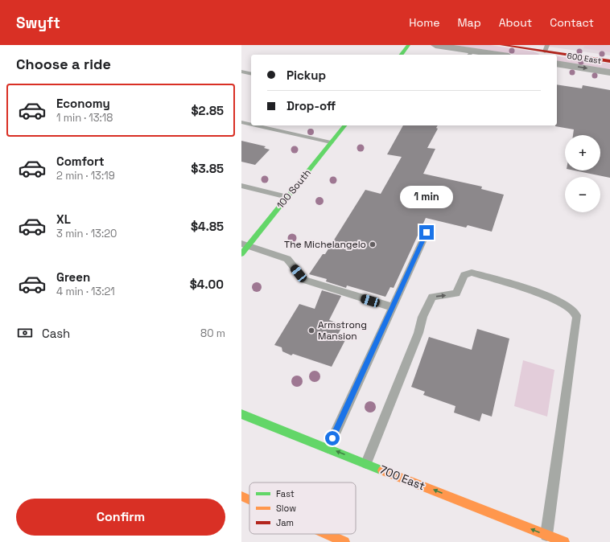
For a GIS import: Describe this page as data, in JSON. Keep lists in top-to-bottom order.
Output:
{
  "streets": {
    "street": ["600 East", "100 South", "700 East"]
  },
  "one_way": ["700 East"],
  "places": ["The Michelangelo", "Armstrong Mansion"],
  "legend": ["Fast", "Slow", "Jam"],
  "page": {
    "header": "Swyft",
    "nav": [
      "Home",
      "Map",
      "About",
      "Contact"
    ],
    "heading": "Choose a ride",
    "banner": ["Pickup", "Drop-off"],
    "list": [
      {
        "name": "Economy",
        "note": "1 min · 13:18",
        "value": "$2.85"
      },
      {
        "name": "Comfort",
        "note": "2 min · 13:19",
        "value": "$3.85"
      },
      {
        "name": "XL",
        "note": "3 min · 13:20",
        "value": "$4.85"
      },
      {
        "name": "Green",
        "note": "4 min · 13:21",
        "value": "$4.00"
      }
    ],
    "map_buttons": ["+", "−"],
    "bubble": "1 min",
    "pay": ["Cash", "80 m"],
    "buttons": "Confirm"
  }
}
